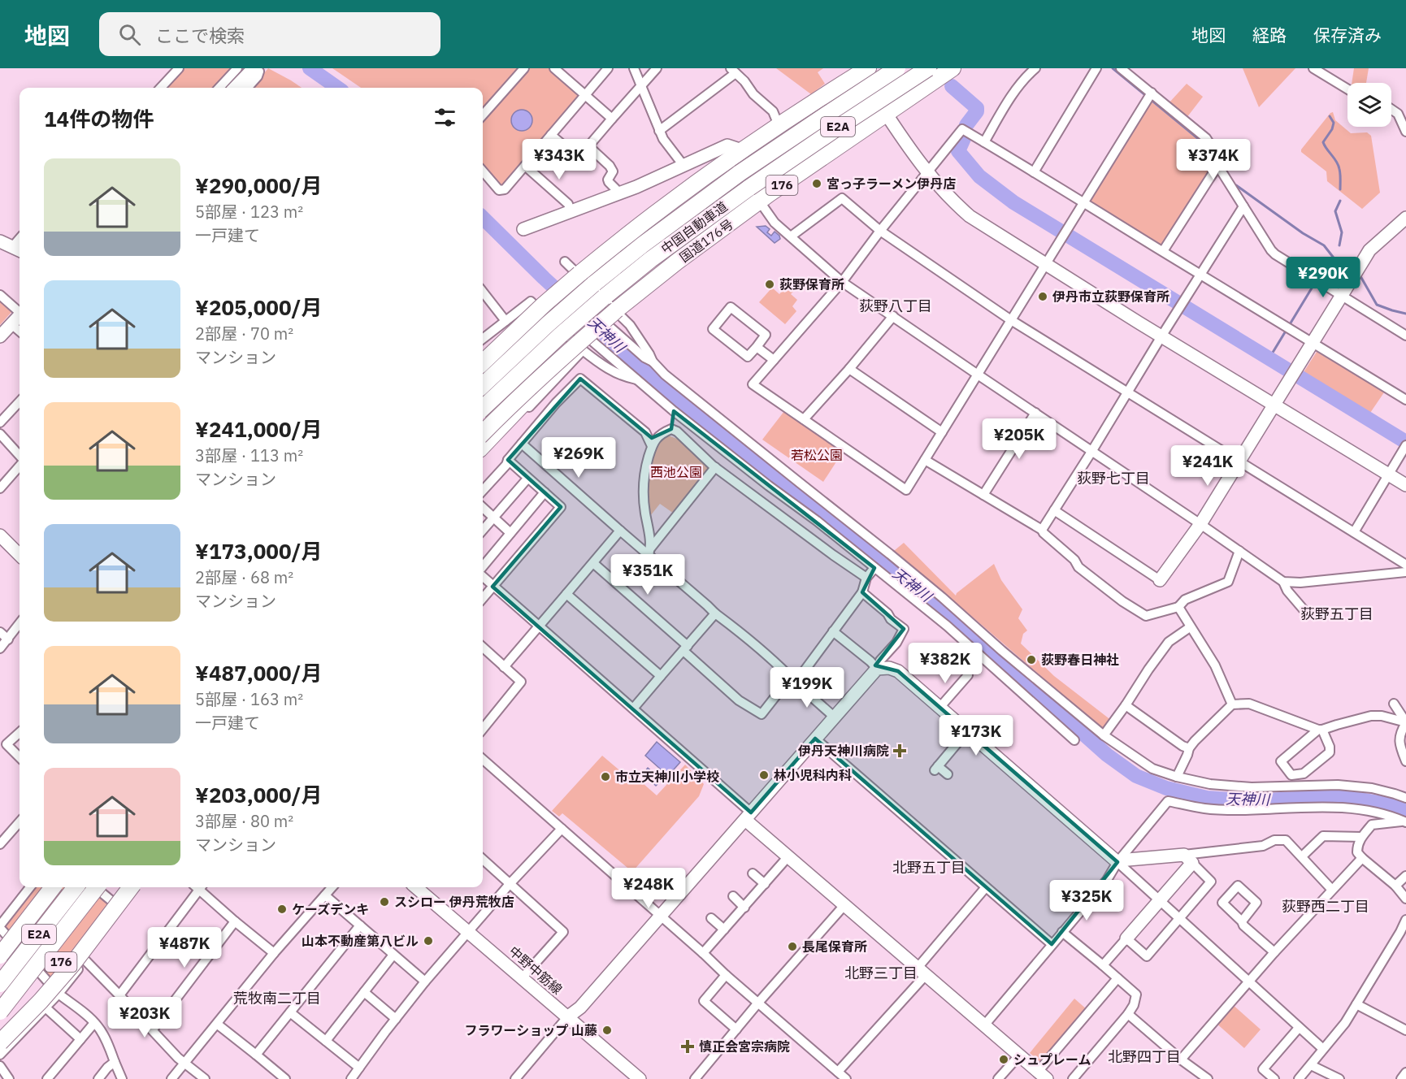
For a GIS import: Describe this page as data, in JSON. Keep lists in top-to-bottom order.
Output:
{
  "streets": {
    "highway": [
      "E2A",
      "176",
      "中国自動車道",
      "国道176号"
    ],
    "street": ["中野中筋線"]
  },
  "districts": [
    "荻野八丁目",
    "荻野七丁目",
    "荻野五丁目",
    "北野五丁目",
    "荻野西二丁目",
    "北野三丁目",
    "荒牧南二丁目",
    "北野四丁目"
  ],
  "water": ["天神川"],
  "parks": ["若松公園", "西池公園"],
  "places": {
    "other": [
      "宮っ子ラーメン伊丹店",
      "荻野保育所",
      "伊丹市立荻野保育所",
      "荻野春日神社",
      "林小児科内科",
      "市立天神川小学校",
      "スシロー 伊丹荒牧店",
      "ケーズデンキ",
      "山本不動産第八ビル",
      "長尾保育所",
      "フラワーショップ 山藤",
      "シュプレーム"
    ],
    "health": ["伊丹天神川病院", "慎正会宮宗病院"]
  },
  "page": {
    "header": "地図",
    "search": "ここで検索",
    "nav": ["地図", "経路", "保存済み"],
    "heading": "14件の物件",
    "price": [
      "¥343K",
      "¥374K",
      "¥290K",
      "¥205K",
      "¥269K",
      "¥241K",
      "¥351K",
      "¥382K",
      "¥199K",
      "¥173K",
      "¥248K",
      "¥325K",
      "¥487K",
      "¥203K"
    ],
    "list": [
      {
        "name": "¥290,000/月",
        "note": "5部屋 · 123 m² · 一戸建て"
      },
      {
        "name": "¥205,000/月",
        "note": "2部屋 · 70 m² · マンション"
      },
      {
        "name": "¥241,000/月",
        "note": "3部屋 · 113 m² · マンション"
      },
      {
        "name": "¥173,000/月",
        "note": "2部屋 · 68 m² · マンション"
      },
      {
        "name": "¥487,000/月",
        "note": "5部屋 · 163 m² · 一戸建て"
      },
      {
        "name": "¥203,000/月",
        "note": "3部屋 · 80 m² · マンション"
      }
    ]
  }
}
